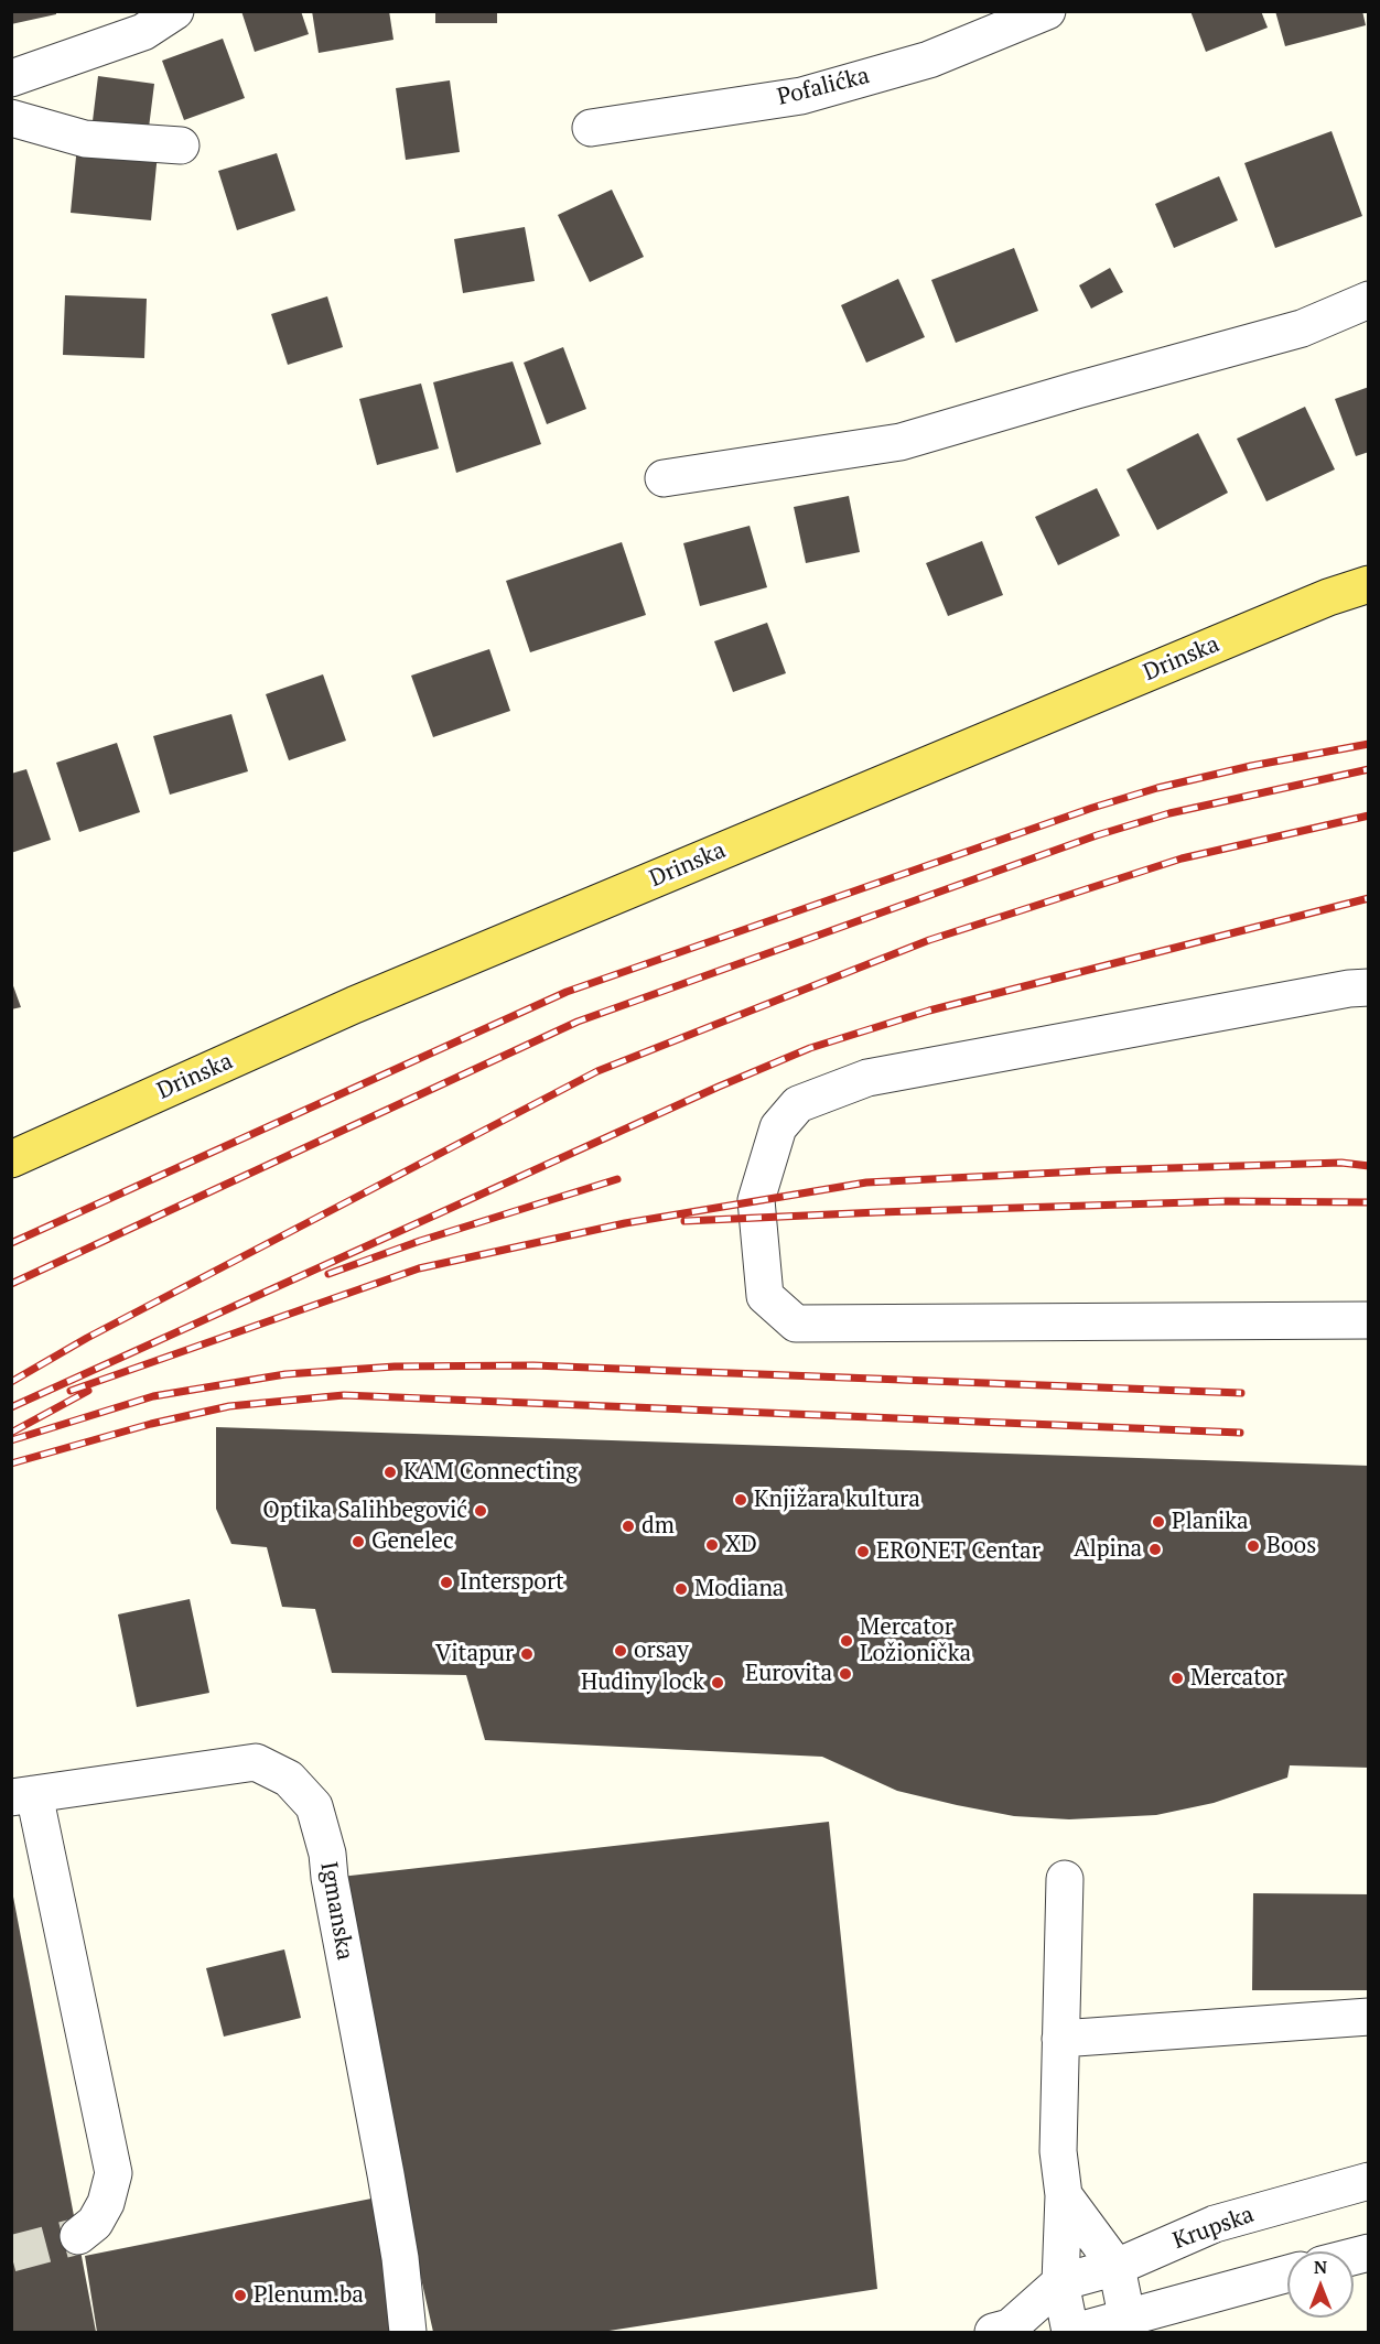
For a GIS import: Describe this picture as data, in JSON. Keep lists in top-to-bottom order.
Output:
{
  "streets": {
    "main road": ["Drinska"],
    "street": ["Pofalićka", "Igmanska", "Krupska"]
  },
  "places": [
    "KAM Connecting",
    "Knjižara kultura",
    "Optika Salihbegović",
    "Planika",
    "dm",
    "Genelec",
    "XD",
    "Boos",
    "Alpina",
    "ERONET Centar",
    "Intersport",
    "Modiana",
    "Mercator Ložionička",
    "orsay",
    "Vitapur",
    "Eurovita",
    "Mercator",
    "Hudiny lock",
    "Plenum.ba"
  ],
  "north": "top"
}
